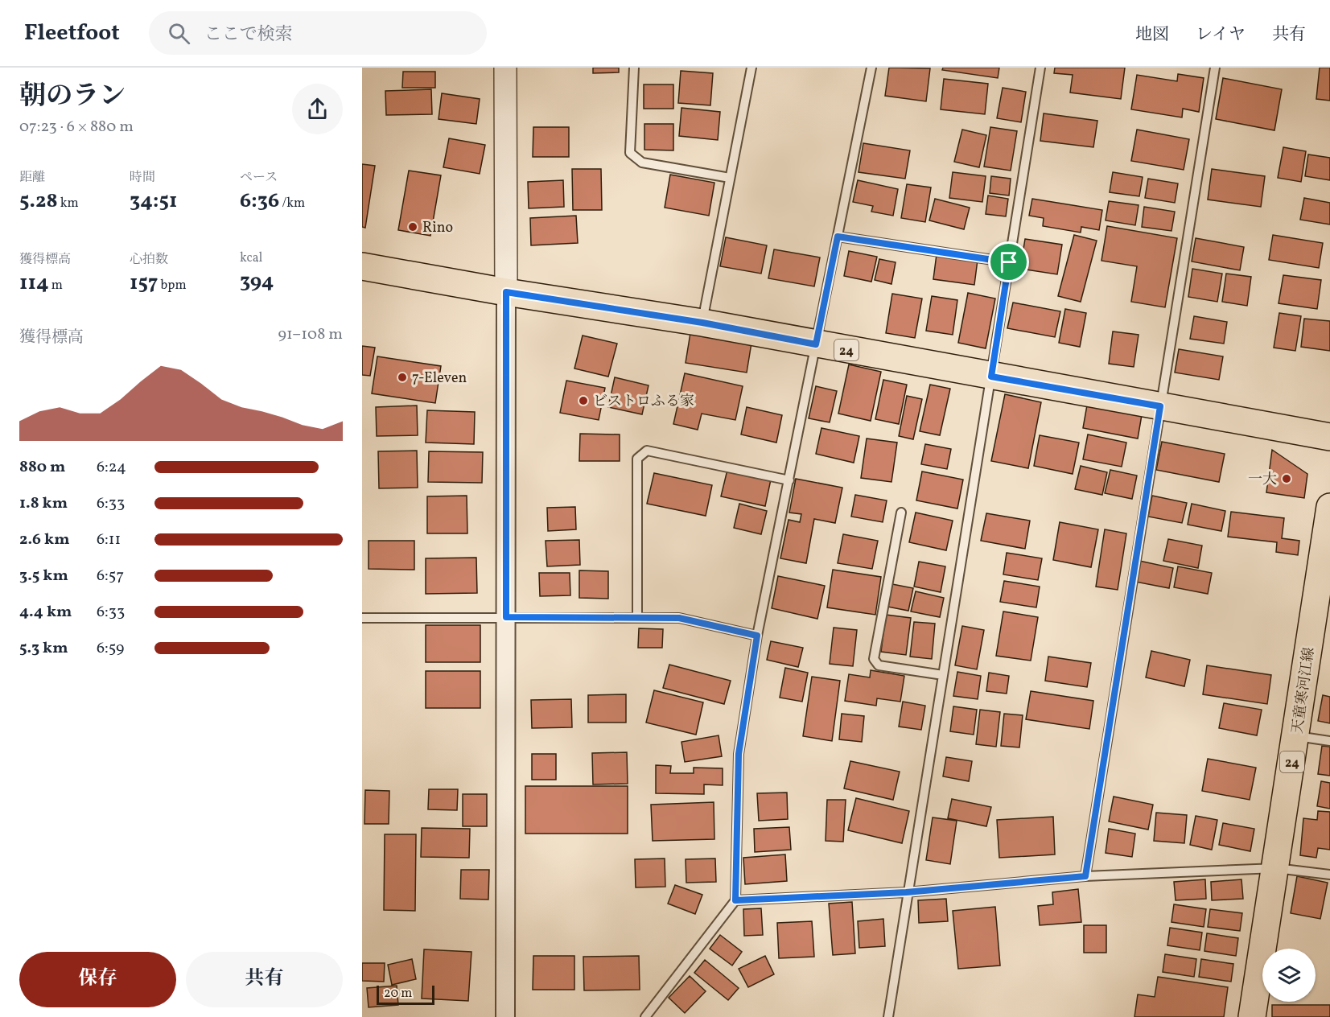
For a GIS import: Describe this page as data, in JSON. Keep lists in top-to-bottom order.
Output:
{
  "streets": {
    "main road": ["24", "天童寒河江線"]
  },
  "places": [
    "Rino",
    "7-Eleven",
    "ビストロふる家",
    "一大"
  ],
  "scale_bar": "20 m",
  "page": {
    "header": "Fleetfoot",
    "search": "ここで検索",
    "nav": ["地図", "レイヤ", "共有"],
    "heading": ["朝のラン", "07:23 · 6 × 880 m"],
    "stats": [
      ["距離", "5.28 km"],
      ["時間", "34:51"],
      ["ペース", "6:36 /km"],
      ["獲得標高", "114 m"],
      ["心拍数", "157 bpm"],
      ["kcal", "394"]
    ],
    "chart": ["獲得標高", "91–108 m"],
    "list": [
      {
        "name": "880 m",
        "note": "6:24"
      },
      {
        "name": "1.8 km",
        "note": "6:33"
      },
      {
        "name": "2.6 km",
        "note": "6:11"
      },
      {
        "name": "3.5 km",
        "note": "6:57"
      },
      {
        "name": "4.4 km",
        "note": "6:33"
      },
      {
        "name": "5.3 km",
        "note": "6:59"
      }
    ],
    "buttons": ["保存", "共有"],
    "scale": "20 m"
  }
}
